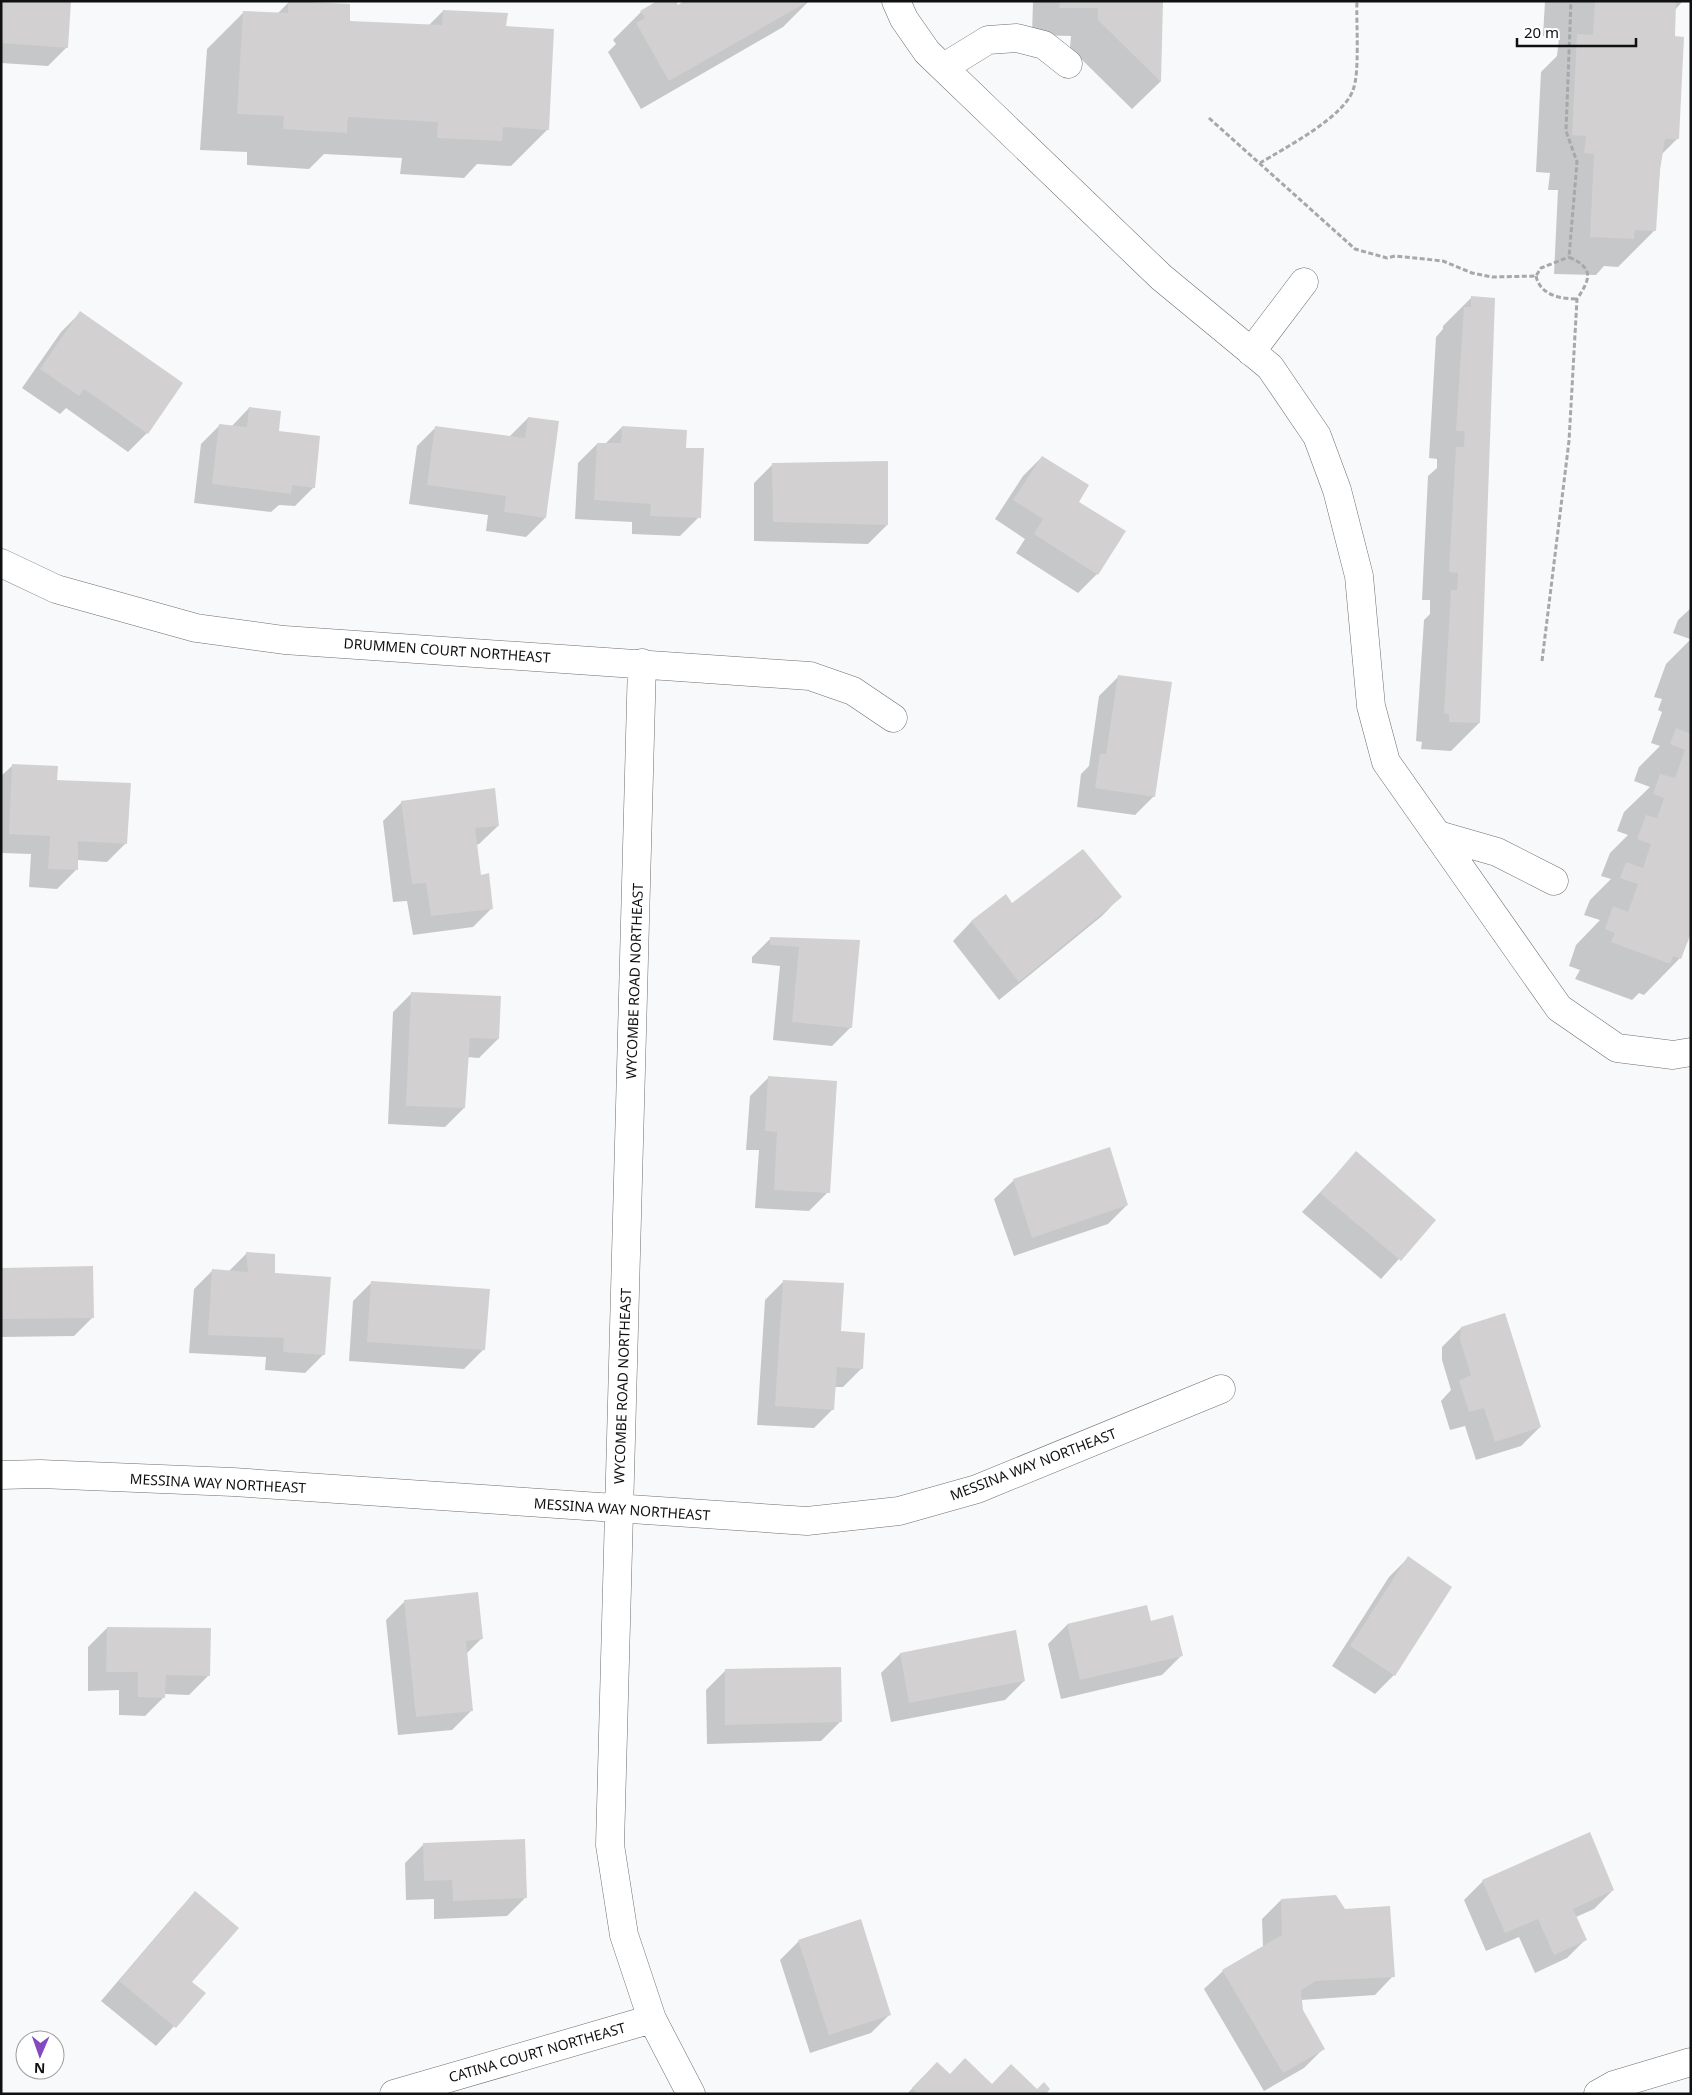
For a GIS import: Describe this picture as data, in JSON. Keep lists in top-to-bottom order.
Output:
{
  "streets": {
    "street": [
      "DRUMMEN COURT NORTHEAST",
      "WYCOMBE ROAD NORTHEAST",
      "MESSINA WAY NORTHEAST",
      "CATINA COURT NORTHEAST"
    ]
  },
  "crossings": [
    ["DRUMMEN COURT NORTHEAST", "WYCOMBE ROAD NORTHEAST"],
    ["WYCOMBE ROAD NORTHEAST", "MESSINA WAY NORTHEAST"],
    ["WYCOMBE ROAD NORTHEAST", "CATINA COURT NORTHEAST"]
  ],
  "scale_bar": "20 m",
  "north": "bottom"
}
